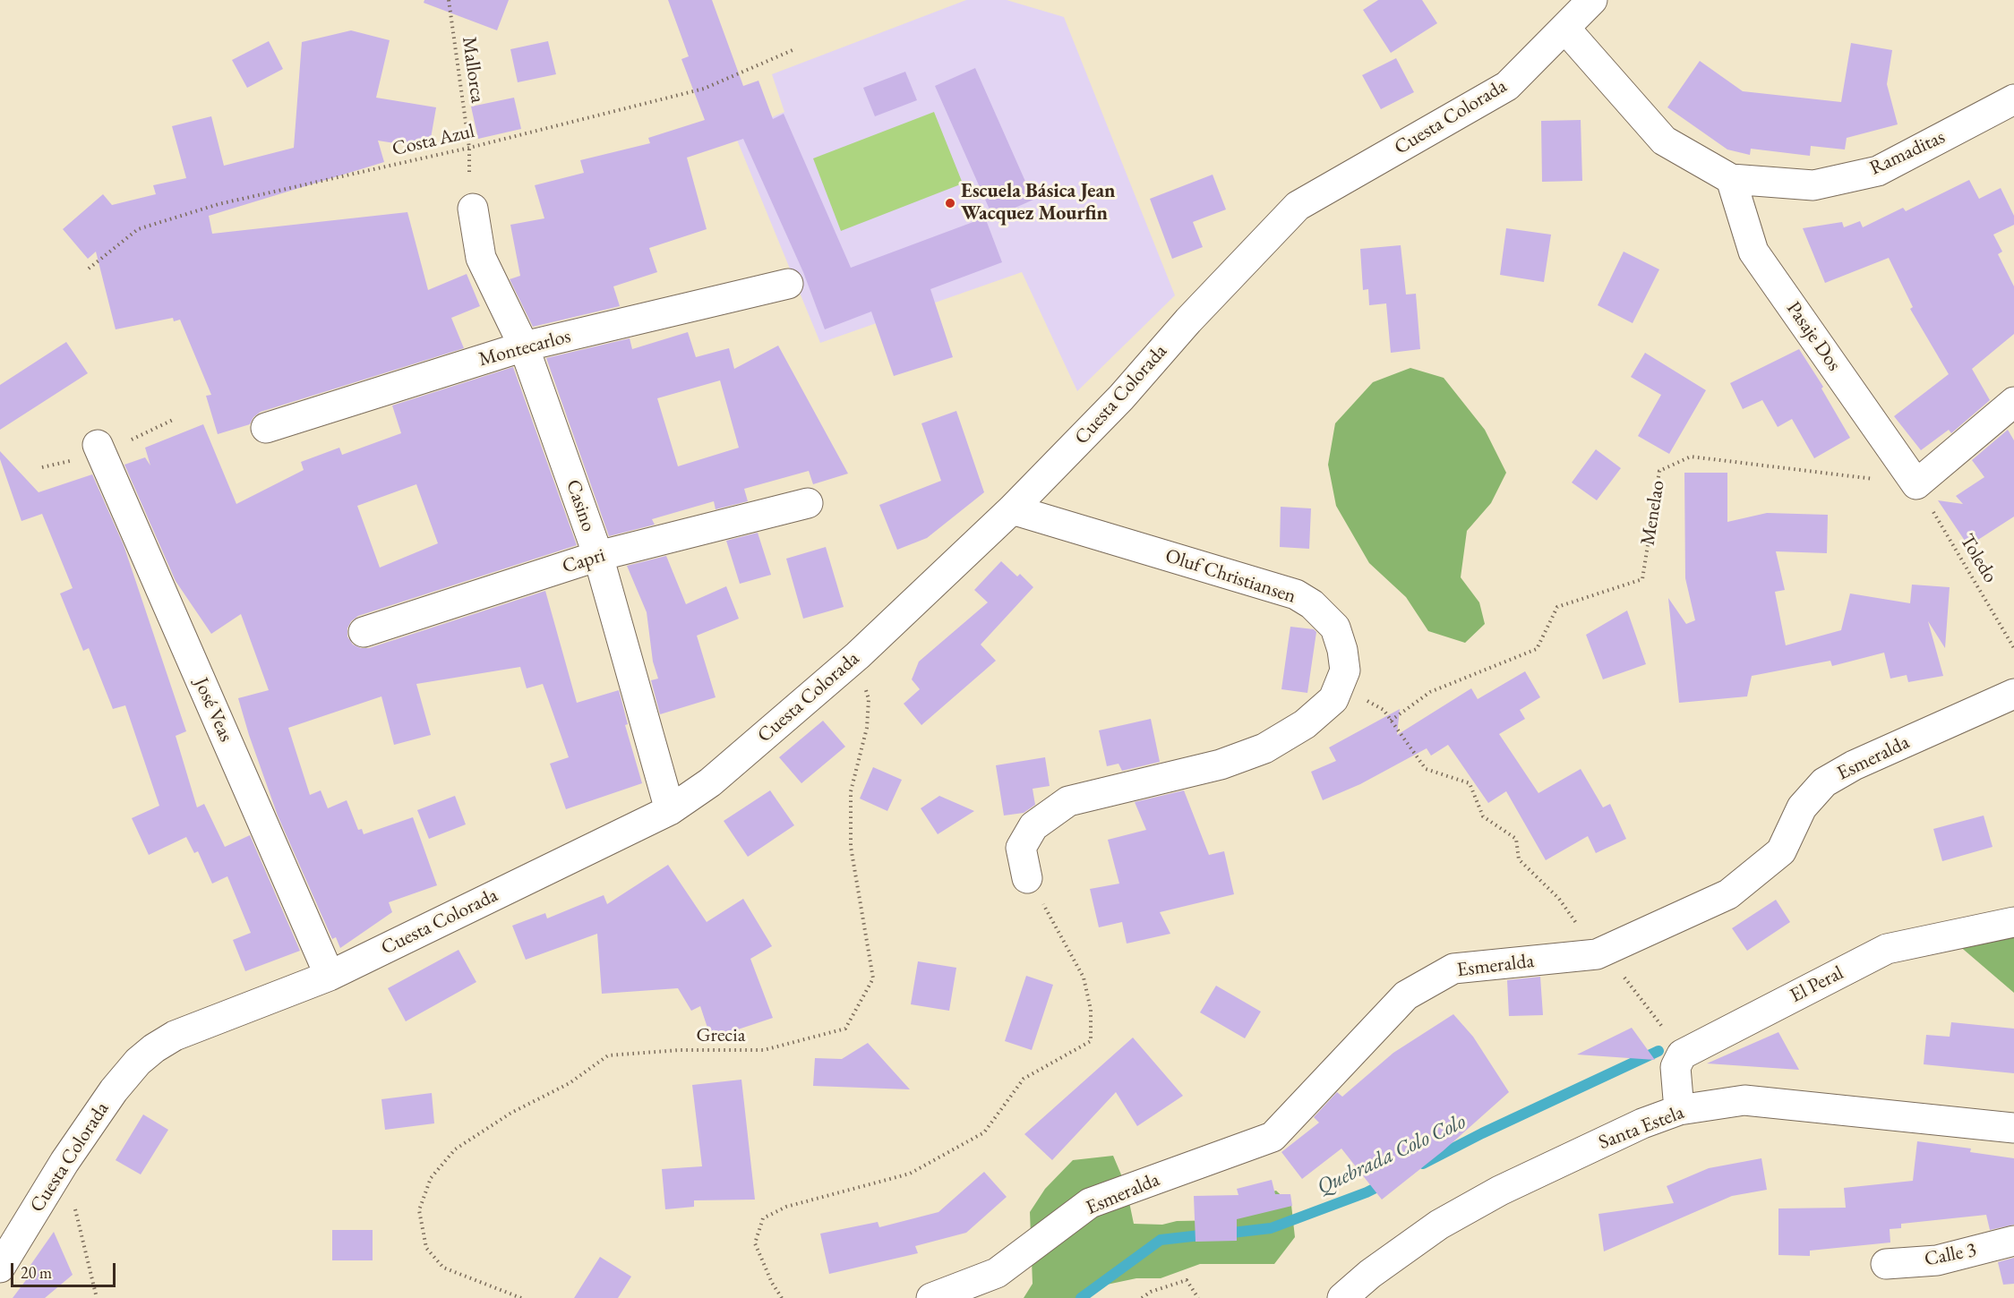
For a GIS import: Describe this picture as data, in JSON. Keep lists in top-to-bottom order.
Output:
{
  "streets": {
    "street": [
      "Cuesta Colorada",
      "Ramaditas",
      "Pasaje Dos",
      "Montecarlos",
      "Casino",
      "Capri",
      "Oluf Christiansen",
      "José Veas",
      "Esmeralda",
      "El Peral",
      "Santa Estela",
      "Calle 3"
    ],
    "path": [
      "Mallorca",
      "Costa Azul",
      "Menelao",
      "Toledo",
      "Grecia"
    ]
  },
  "crossings": [
    ["Mallorca", "Costa Azul"],
    ["Mallorca", "Casino"],
    ["Cuesta Colorada", "Ramaditas"],
    ["Cuesta Colorada", "Casino"],
    ["Cuesta Colorada", "Oluf Christiansen"],
    ["Cuesta Colorada", "José Veas"],
    ["Cuesta Colorada", "Grecia"],
    ["Ramaditas", "Pasaje Dos"],
    ["Pasaje Dos", "Menelao"],
    ["Pasaje Dos", "Toledo"],
    ["Montecarlos", "Casino"],
    ["Casino", "Capri"],
    ["Menelao", "Toledo"]
  ],
  "water": ["Quebrada Colo Colo"],
  "places": ["Escuela Básica Jean Wacquez Mourfin"],
  "scale_bar": "20 m"
}
